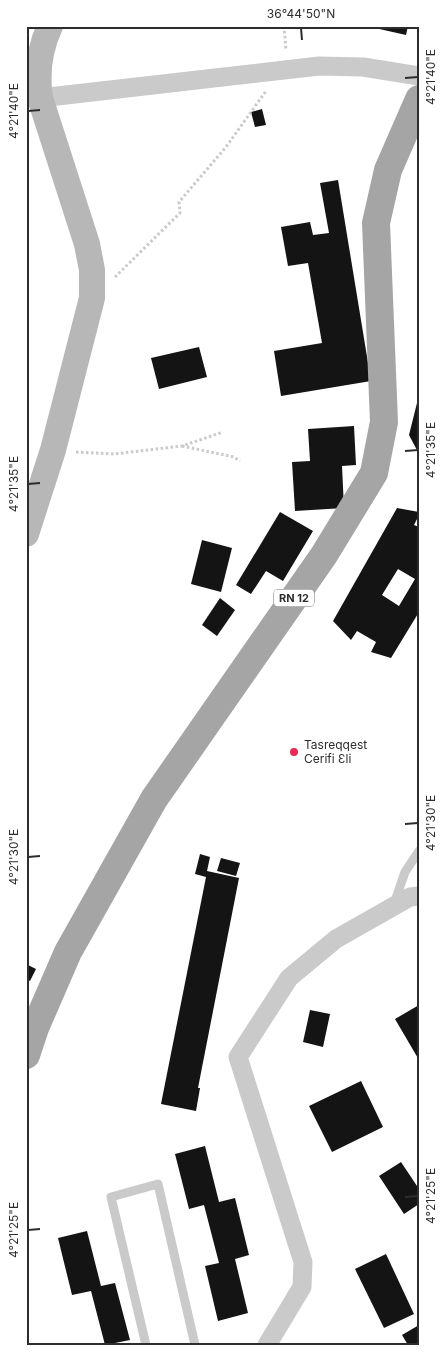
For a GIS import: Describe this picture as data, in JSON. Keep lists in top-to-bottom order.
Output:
{
  "streets": {
    "main road": ["RN 12"]
  },
  "places": ["Tasreqqest Cerifi Ɛli"],
  "coordinates": [
    "36°44'50\"N",
    "4°21'40\"E",
    "4°21'35\"E",
    "4°21'30\"E",
    "4°21'25\"E"
  ]
}
